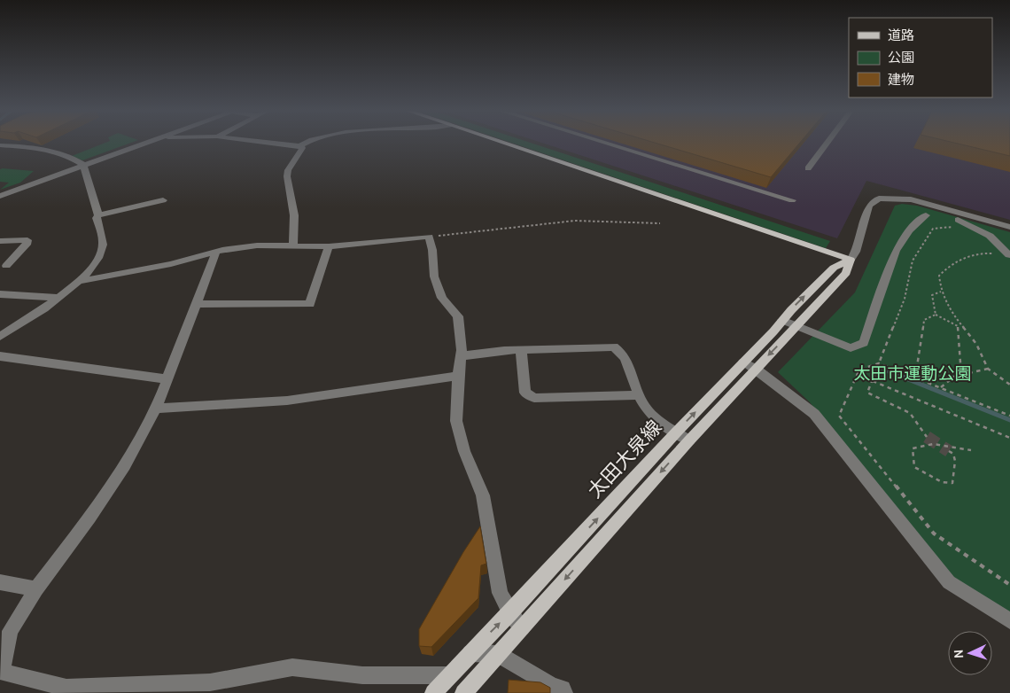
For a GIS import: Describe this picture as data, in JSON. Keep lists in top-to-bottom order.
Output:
{
  "streets": {
    "main road": ["太田大泉線"]
  },
  "parks": ["太田市運動公園"],
  "legend": ["道路", "公園", "建物"],
  "north": "left"
}
